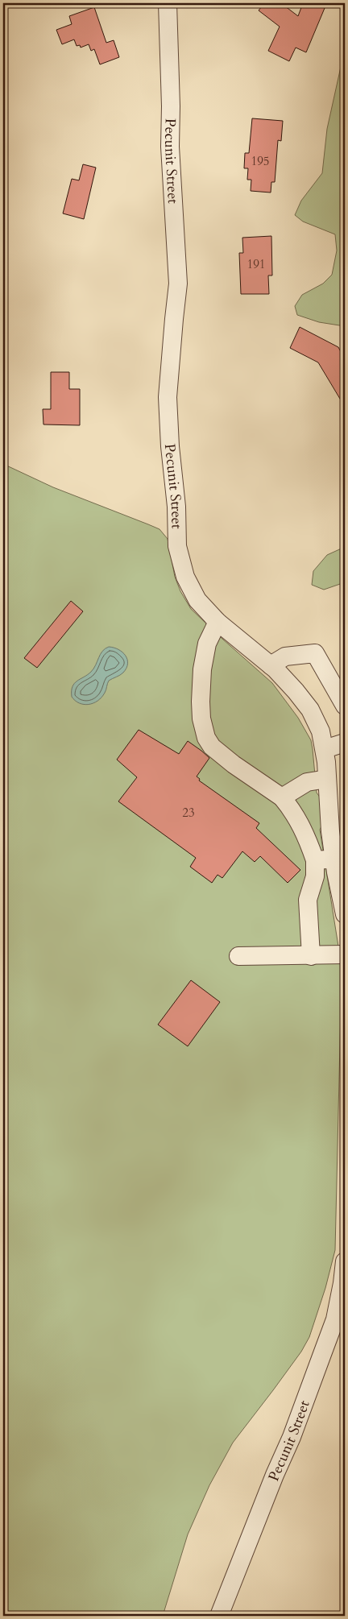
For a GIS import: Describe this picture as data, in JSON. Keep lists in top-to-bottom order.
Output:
{
  "streets": {
    "street": ["Pecunit Street"]
  },
  "house_numbers": ["195", "191", "23"]
}
